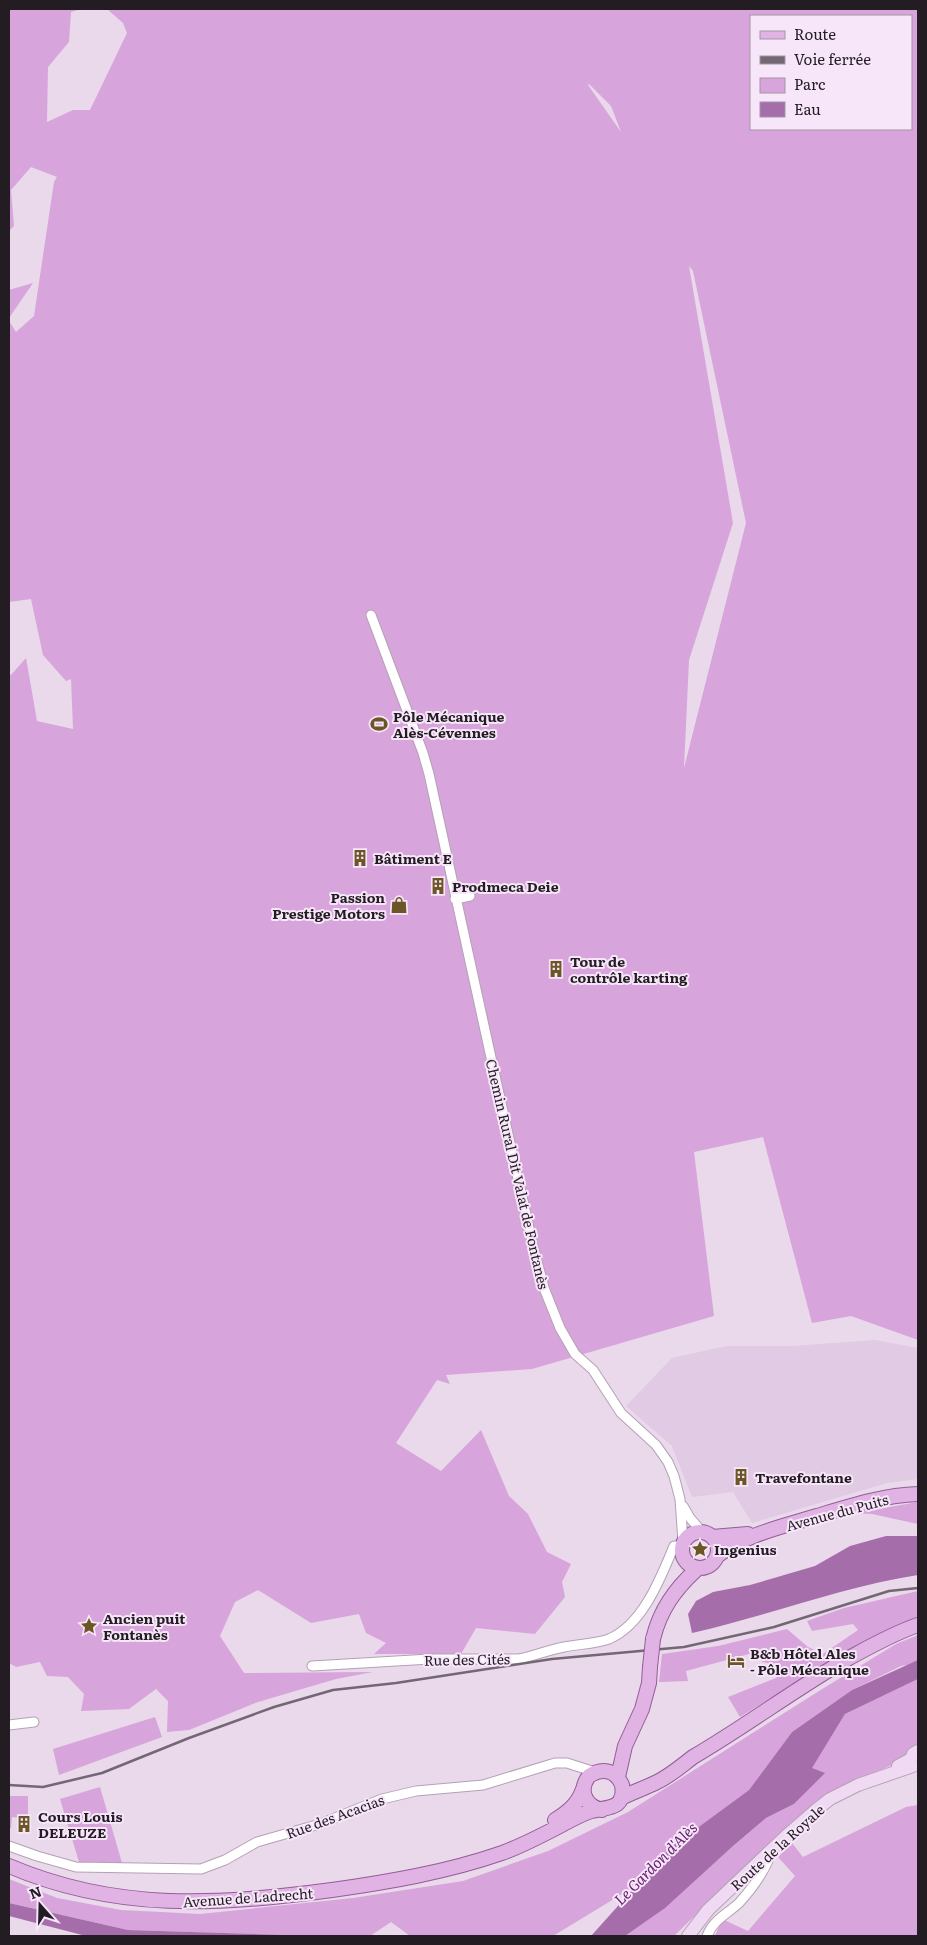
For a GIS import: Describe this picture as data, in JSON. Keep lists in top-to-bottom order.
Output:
{
  "streets": {
    "main road": ["Avenue du Puits", "Route de la Royale", "Avenue de Ladrecht"],
    "street": ["Chemin Rural Dit Valat de Fontanès", "Rue des Cités", "Rue des Acacias"]
  },
  "crossings": [
    ["Chemin Rural Dit Valat de Fontanès", "Avenue du Puits"],
    ["Chemin Rural Dit Valat de Fontanès", "Rue des Cités"],
    ["Avenue du Puits", "Rue des Cités"],
    ["Rue des Acacias", "Avenue de Ladrecht"]
  ],
  "water": ["Le Gardon d'Alès"],
  "places": {
    "sports": ["Pôle Mécanique Alès-Cévennes"],
    "building": [
      "Bâtiment E",
      "Prodmeca Deie",
      "Tour de contrôle karting",
      "Travefontane",
      "Cours Louis DELEUZE"
    ],
    "shop": ["Passion Prestige Motors"],
    "place": ["Ingenius", "Ancien puit Fontanès"],
    "hotel": ["B&b Hôtel Ales - Pôle Mécanique"]
  },
  "legend": [
    "Route",
    "Voie ferrée",
    "Parc",
    "Eau"
  ],
  "north": "top"
}
